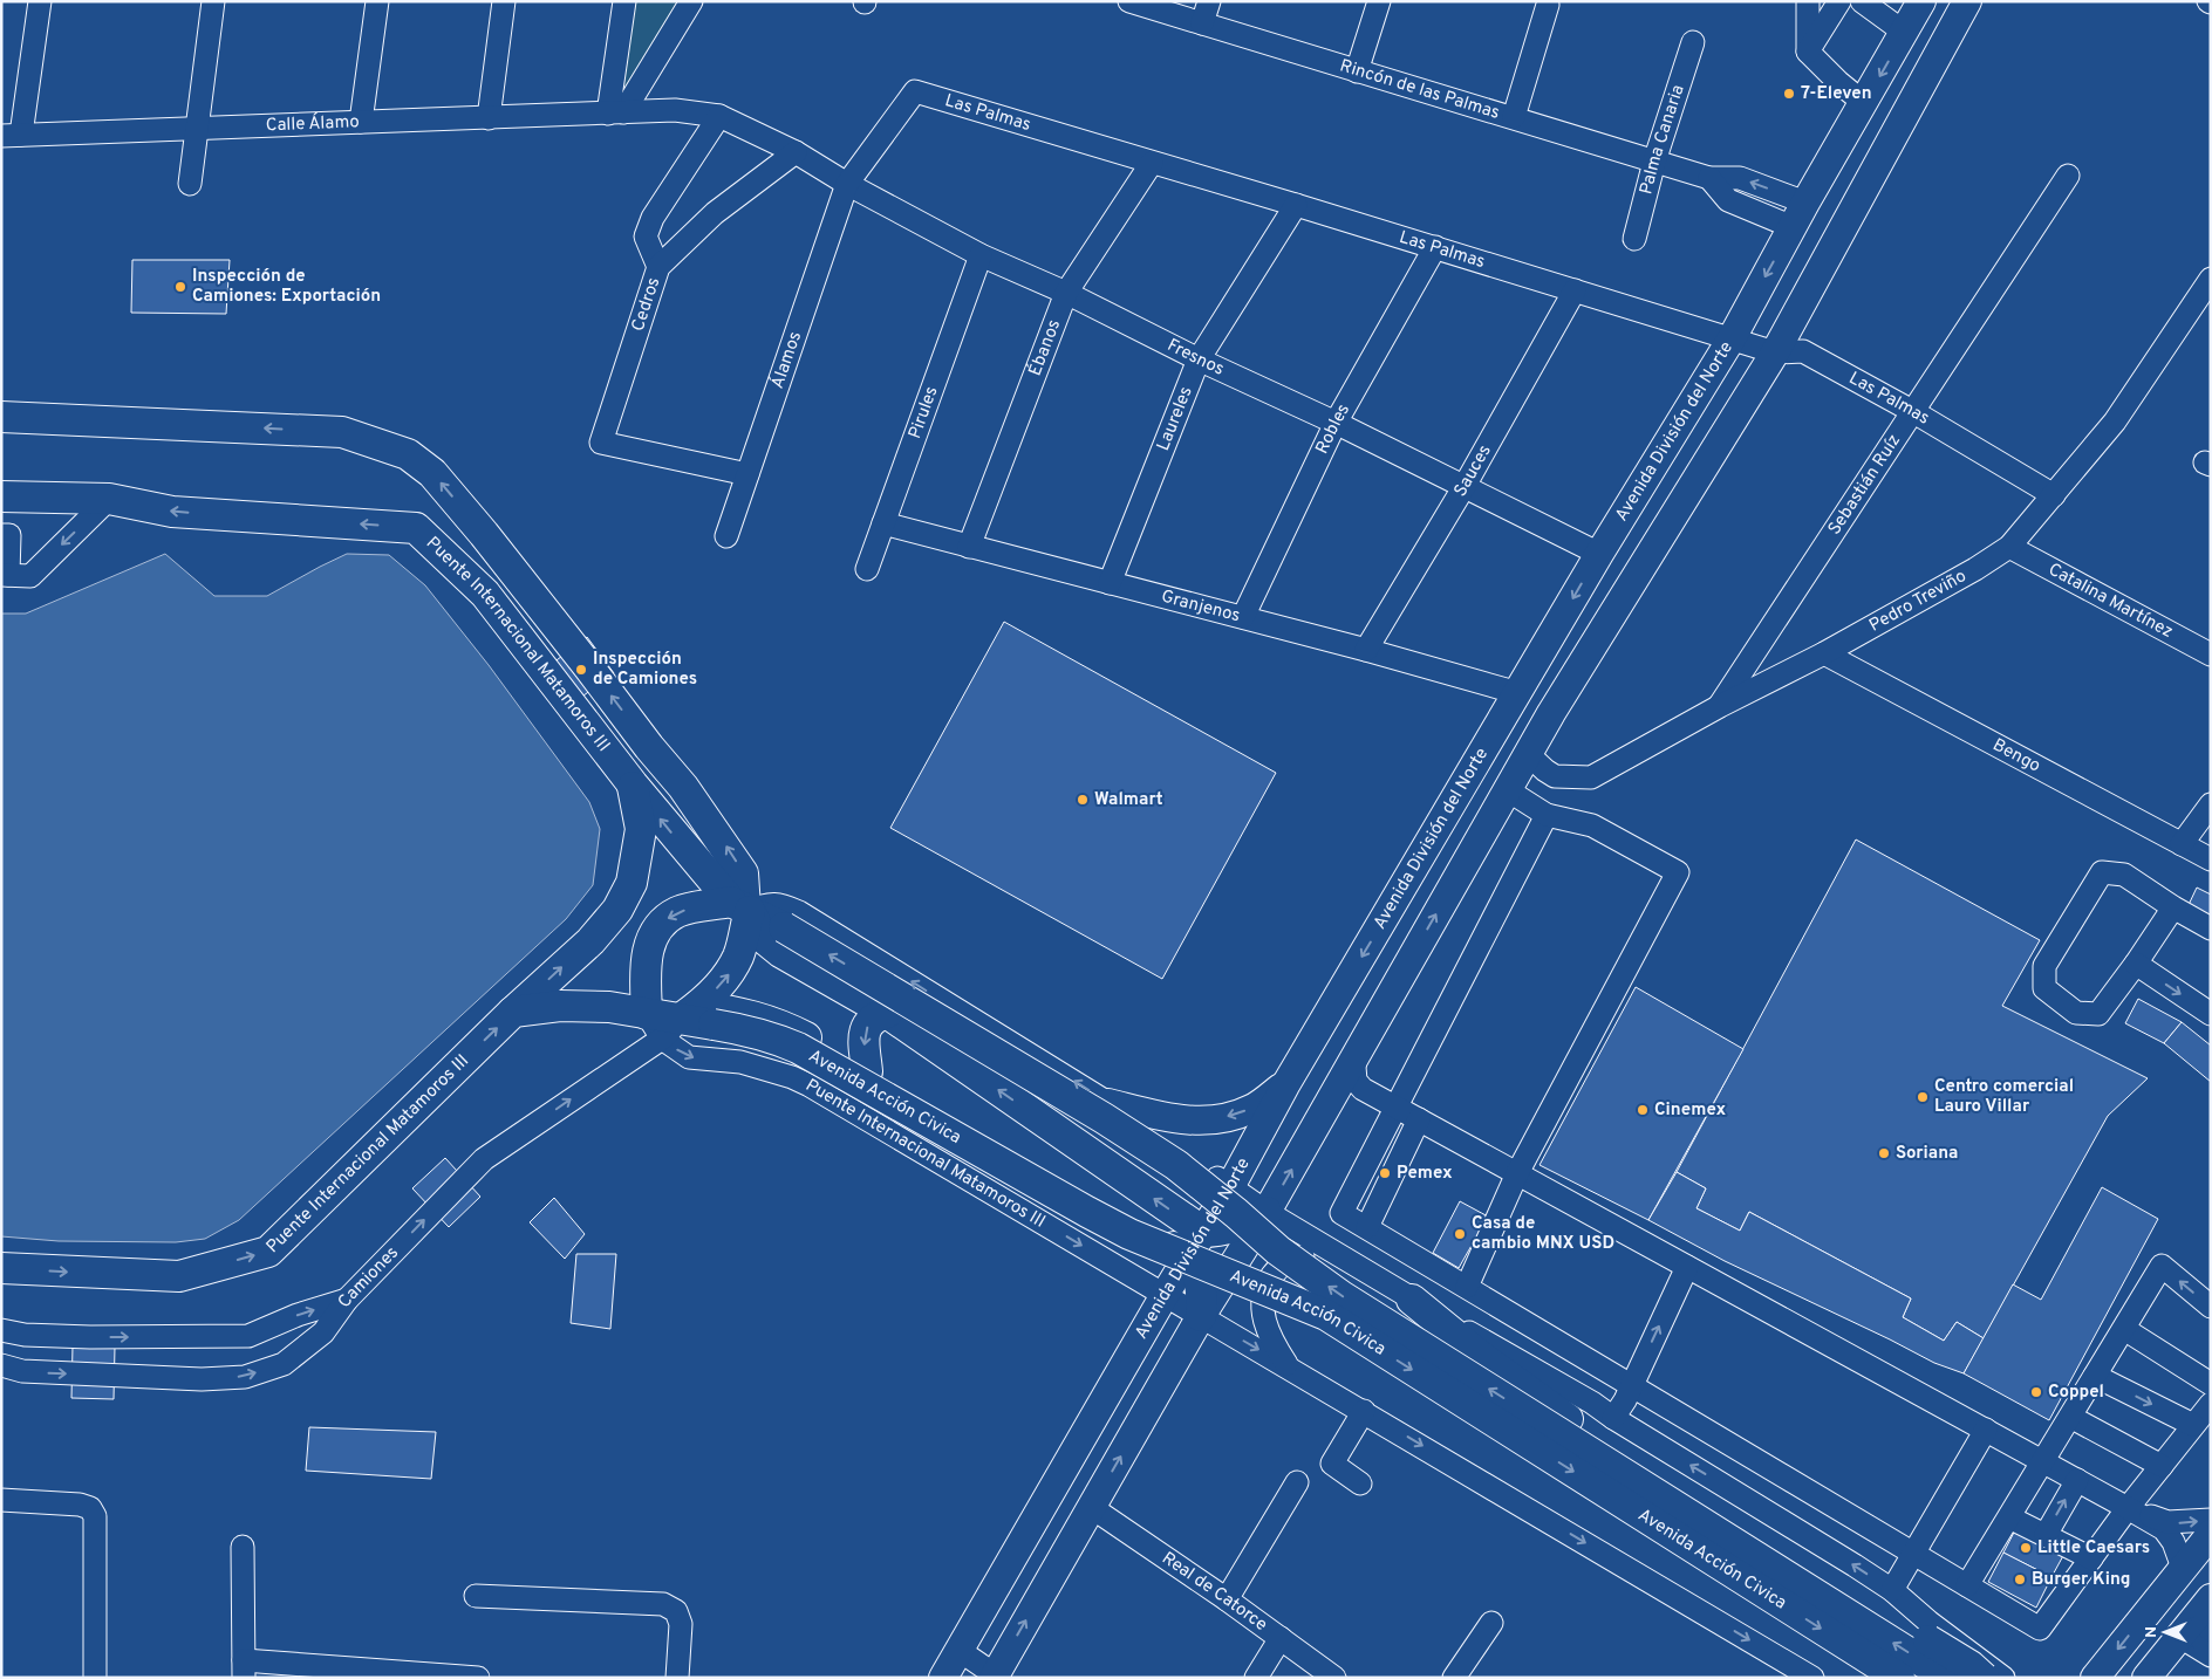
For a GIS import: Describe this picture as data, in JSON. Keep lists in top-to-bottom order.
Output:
{
  "streets": {
    "highway": ["Puente Internacional Matamoros III", "Avenida Acción Civica"],
    "main road": ["Avenida División del Norte"],
    "street": [
      "Rincón de las Palmas",
      "Las Palmas",
      "Calle Álamo",
      "Palma Canaria",
      "Cedros",
      "Ébanos",
      "Fresnos",
      "Álamos",
      "Pirules",
      "Laureles",
      "Robles",
      "Sauces",
      "Sebastián Ruíz",
      "Pedro Treviño",
      "Catalina Martínez",
      "Granjenos",
      "Bengo",
      "Camiones",
      "Real de Catorce"
    ]
  },
  "crossings": [
    ["Rincón de las Palmas", "Palma Canaria"],
    ["Rincón de las Palmas", "Avenida División del Norte"],
    ["Las Palmas", "Ébanos"],
    ["Las Palmas", "Fresnos"],
    ["Las Palmas", "Álamos"],
    ["Las Palmas", "Laureles"],
    ["Las Palmas", "Robles"],
    ["Las Palmas", "Avenida División del Norte"],
    ["Las Palmas", "Sauces"],
    ["Las Palmas", "Sebastián Ruíz"],
    ["Las Palmas", "Pedro Treviño"],
    ["Calle Álamo", "Fresnos"],
    ["Cedros", "Fresnos"],
    ["Cedros", "Álamos"],
    ["Ébanos", "Fresnos"],
    ["Ébanos", "Granjenos"],
    ["Fresnos", "Álamos"],
    ["Fresnos", "Pirules"],
    ["Fresnos", "Laureles"],
    ["Fresnos", "Robles"],
    ["Fresnos", "Avenida División del Norte"],
    ["Fresnos", "Sauces"],
    ["Pirules", "Granjenos"],
    ["Laureles", "Granjenos"],
    ["Robles", "Granjenos"],
    ["Avenida División del Norte", "Granjenos"],
    ["Avenida División del Norte", "Puente Internacional Matamoros III"],
    ["Sauces", "Granjenos"],
    ["Sebastián Ruíz", "Pedro Treviño"],
    ["Pedro Treviño", "Catalina Martínez"],
    ["Pedro Treviño", "Bengo"],
    ["Puente Internacional Matamoros III", "Avenida Acción Civica"],
    ["Puente Internacional Matamoros III", "Camiones"],
    ["Avenida Acción Civica", "Camiones"]
  ],
  "places": [
    "7-Eleven",
    "Inspección de Camiones: Exportación",
    "Inspección de Camiones",
    "Walmart",
    "Centro comercial Lauro Villar",
    "Cinemex",
    "Soriana",
    "Pemex",
    "Casa de cambio MNX USD",
    "Coppel",
    "Little Caesars",
    "Burger King"
  ],
  "north": "left"
}
